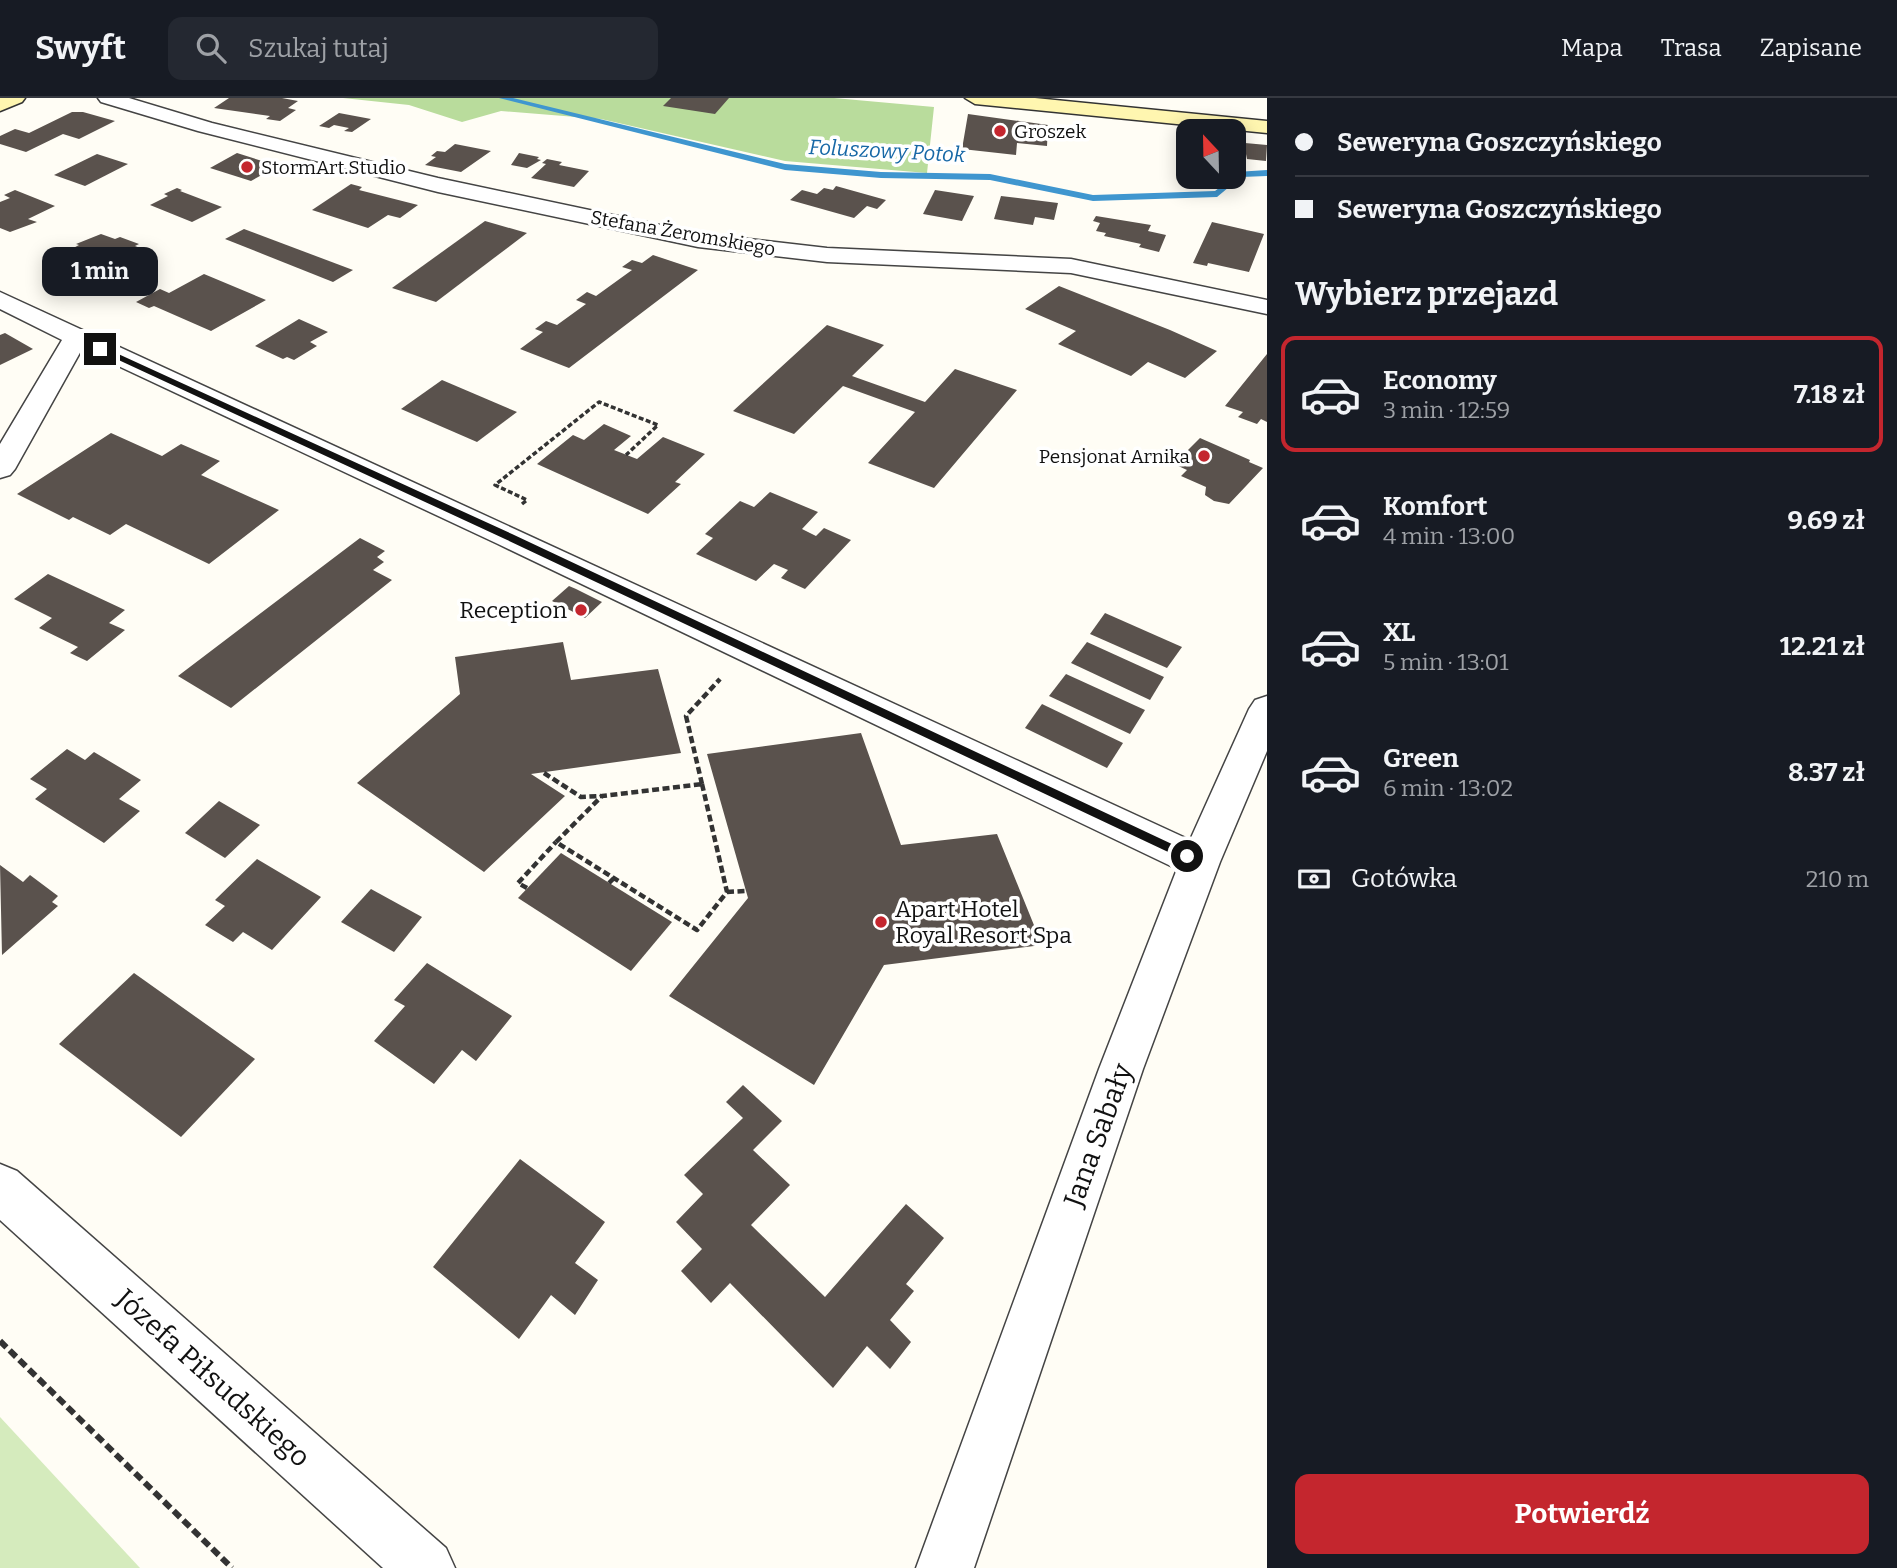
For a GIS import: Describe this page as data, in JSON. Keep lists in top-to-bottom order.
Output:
{
  "streets": {
    "street": ["Stefana Żeromskiego", "Jana Sabały", "Józefa Piłsudskiego"]
  },
  "water": ["Foluszowy Potok"],
  "places": [
    "Groszek",
    "StormArt.Studio",
    "Pensjonat Arnika",
    "Reception",
    "Apart Hotel Royal Resort Spa"
  ],
  "north": "top",
  "page": {
    "header": "Swyft",
    "search": "Szukaj tutaj",
    "nav": ["Mapa", "Trasa", "Zapisane"],
    "banner": ["Seweryna Goszczyńskiego", "Seweryna Goszczyńskiego"],
    "bubble": "1 min",
    "heading": "Wybierz przejazd",
    "list": [
      {
        "name": "Economy",
        "note": "3 min · 12:59",
        "value": "7.18 zł"
      },
      {
        "name": "Komfort",
        "note": "4 min · 13:00",
        "value": "9.69 zł"
      },
      {
        "name": "XL",
        "note": "5 min · 13:01",
        "value": "12.21 zł"
      },
      {
        "name": "Green",
        "note": "6 min · 13:02",
        "value": "8.37 zł"
      }
    ],
    "pay": ["Gotówka", "210 m"],
    "buttons": "Potwierdź"
  }
}
